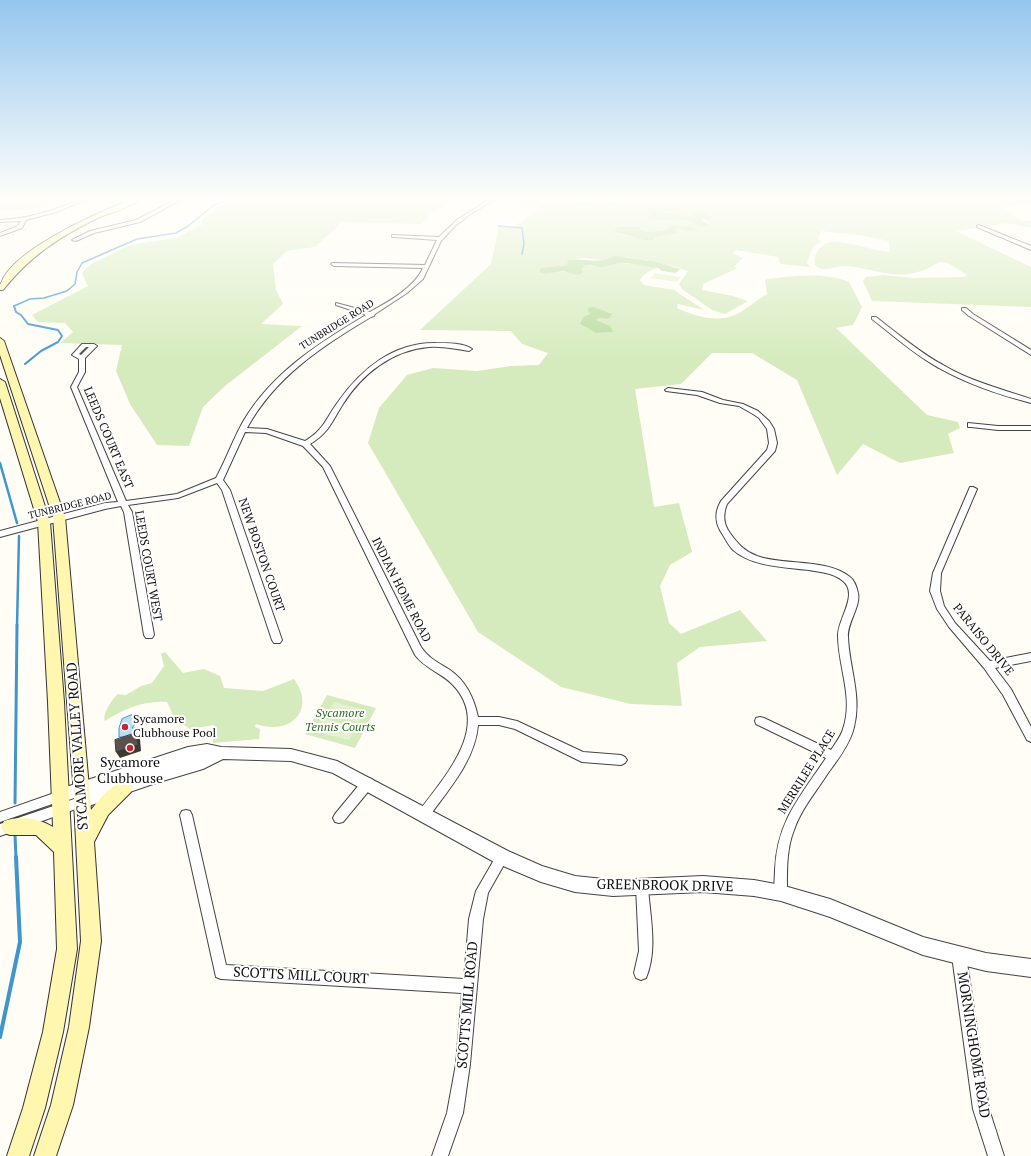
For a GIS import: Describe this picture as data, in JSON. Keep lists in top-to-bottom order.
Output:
{
  "streets": {
    "main road": ["SYCAMORE VALLEY ROAD"],
    "street": [
      "TUNBRIDGE ROAD",
      "LEEDS COURT EAST",
      "NEW BOSTON COURT",
      "LEEDS COURT WEST",
      "INDIAN HOME ROAD",
      "PARAISO DRIVE",
      "MERRILEE PLACE",
      "GREENBROOK DRIVE",
      "SCOTTS MILL COURT",
      "SCOTTS MILL ROAD",
      "MORNINGHOME ROAD"
    ]
  },
  "crossings": [
    ["TUNBRIDGE ROAD", "LEEDS COURT EAST"],
    ["TUNBRIDGE ROAD", "NEW BOSTON COURT"],
    ["TUNBRIDGE ROAD", "LEEDS COURT WEST"],
    ["TUNBRIDGE ROAD", "INDIAN HOME ROAD"],
    ["TUNBRIDGE ROAD", "SYCAMORE VALLEY ROAD"],
    ["LEEDS COURT EAST", "LEEDS COURT WEST"],
    ["INDIAN HOME ROAD", "GREENBROOK DRIVE"],
    ["SYCAMORE VALLEY ROAD", "GREENBROOK DRIVE"],
    ["MERRILEE PLACE", "GREENBROOK DRIVE"],
    ["GREENBROOK DRIVE", "SCOTTS MILL ROAD"],
    ["GREENBROOK DRIVE", "MORNINGHOME ROAD"],
    ["SCOTTS MILL COURT", "SCOTTS MILL ROAD"]
  ],
  "parks": ["Sycamore Tennis Courts"],
  "places": ["Sycamore Clubhouse Pool", "Sycamore Clubhouse"]
}
